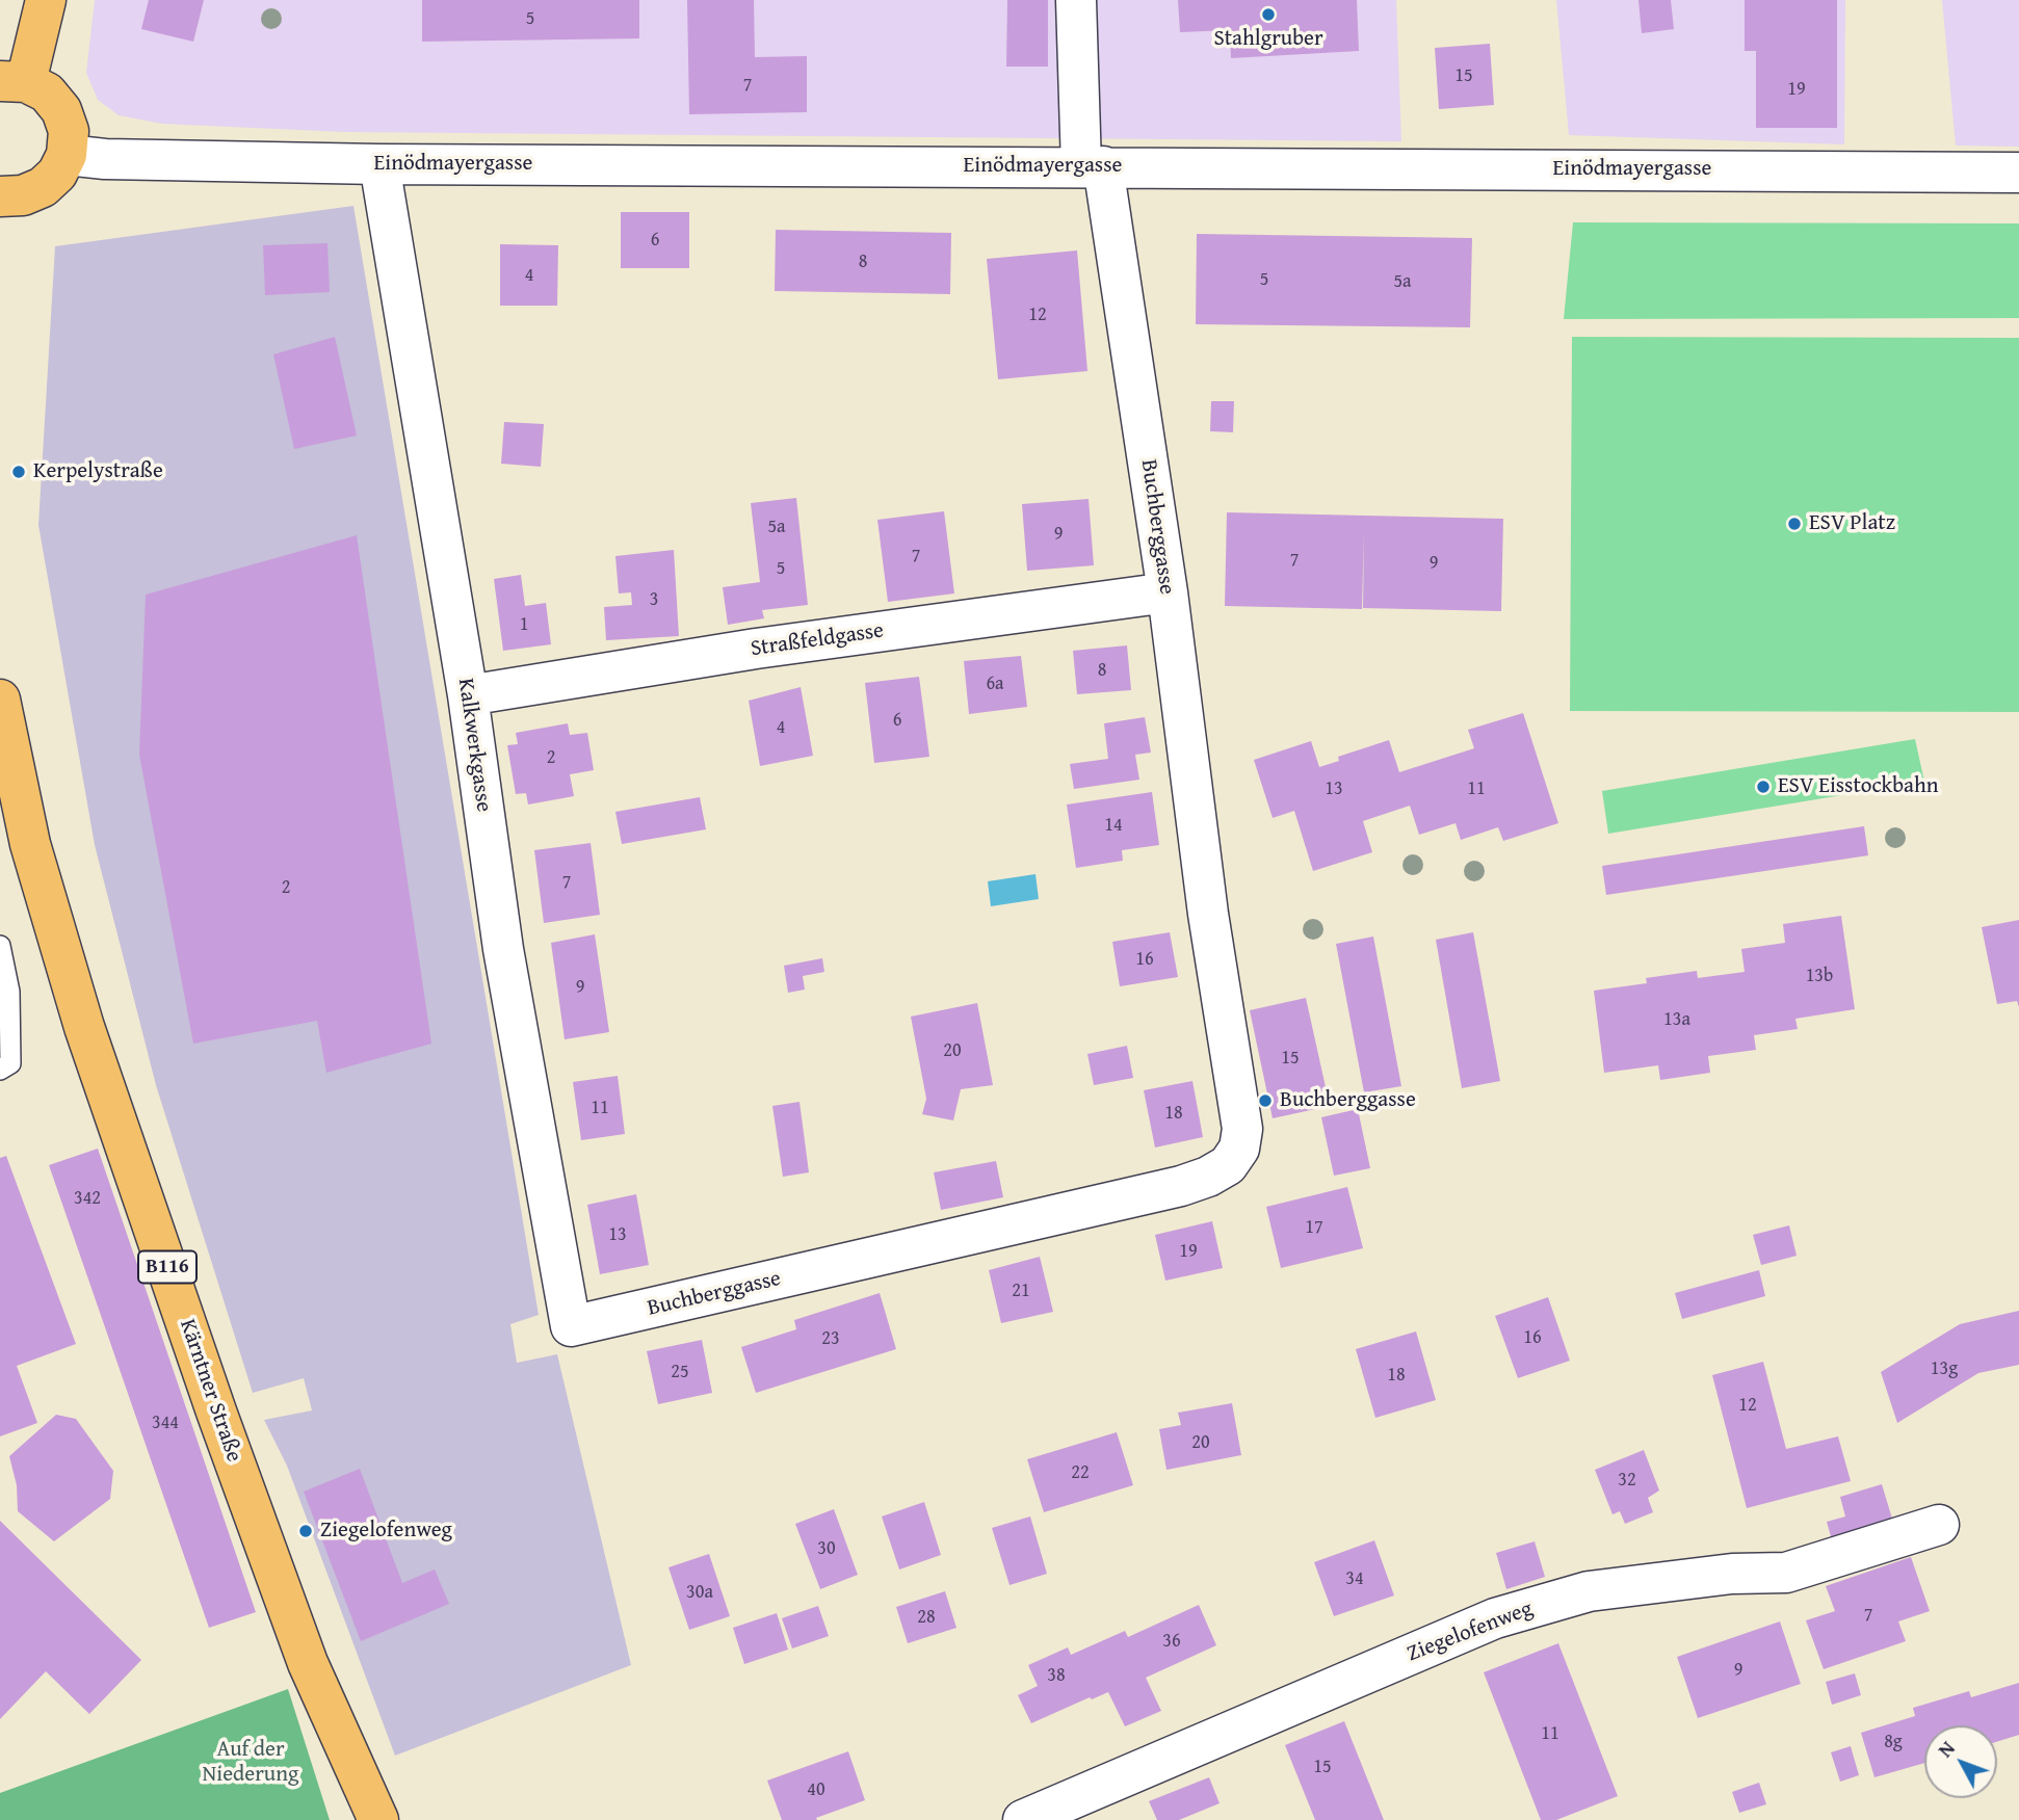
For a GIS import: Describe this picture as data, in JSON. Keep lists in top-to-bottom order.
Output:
{
  "streets": {
    "main road": ["B116", "Kärntner Straße"],
    "street": [
      "Einödmayergasse",
      "Buchberggasse",
      "Straßfeldgasse",
      "Kalkwerkgasse",
      "Ziegelofenweg"
    ]
  },
  "crossings": [
    ["Einödmayergasse", "Buchberggasse"],
    ["Einödmayergasse", "Kalkwerkgasse"],
    ["Buchberggasse", "Straßfeldgasse"],
    ["Buchberggasse", "Kalkwerkgasse"],
    ["Straßfeldgasse", "Kalkwerkgasse"]
  ],
  "parks": ["Auf der Niederung"],
  "places": [
    "Stahlgruber",
    "Kerpelystraße",
    "ESV Platz",
    "ESV Eisstockbahn",
    "Buchberggasse",
    "Ziegelofenweg"
  ],
  "house_numbers": [
    "5",
    "15",
    "7",
    "19",
    "6",
    "8",
    "4",
    "5",
    "5a",
    "12",
    "5a",
    "9",
    "7",
    "7",
    "9",
    "5",
    "3",
    "1",
    "8",
    "6a",
    "6",
    "4",
    "2",
    "13",
    "11",
    "14",
    "7",
    "2",
    "16",
    "13b",
    "9",
    "13a",
    "20",
    "15",
    "11",
    "18",
    "342",
    "17",
    "13",
    "19",
    "21",
    "16",
    "23",
    "13g",
    "25",
    "18",
    "12",
    "344",
    "20",
    "22",
    "32",
    "30",
    "34",
    "30a",
    "7",
    "28",
    "36",
    "9",
    "38",
    "11",
    "8g",
    "15",
    "40"
  ],
  "north": "top left"
}
